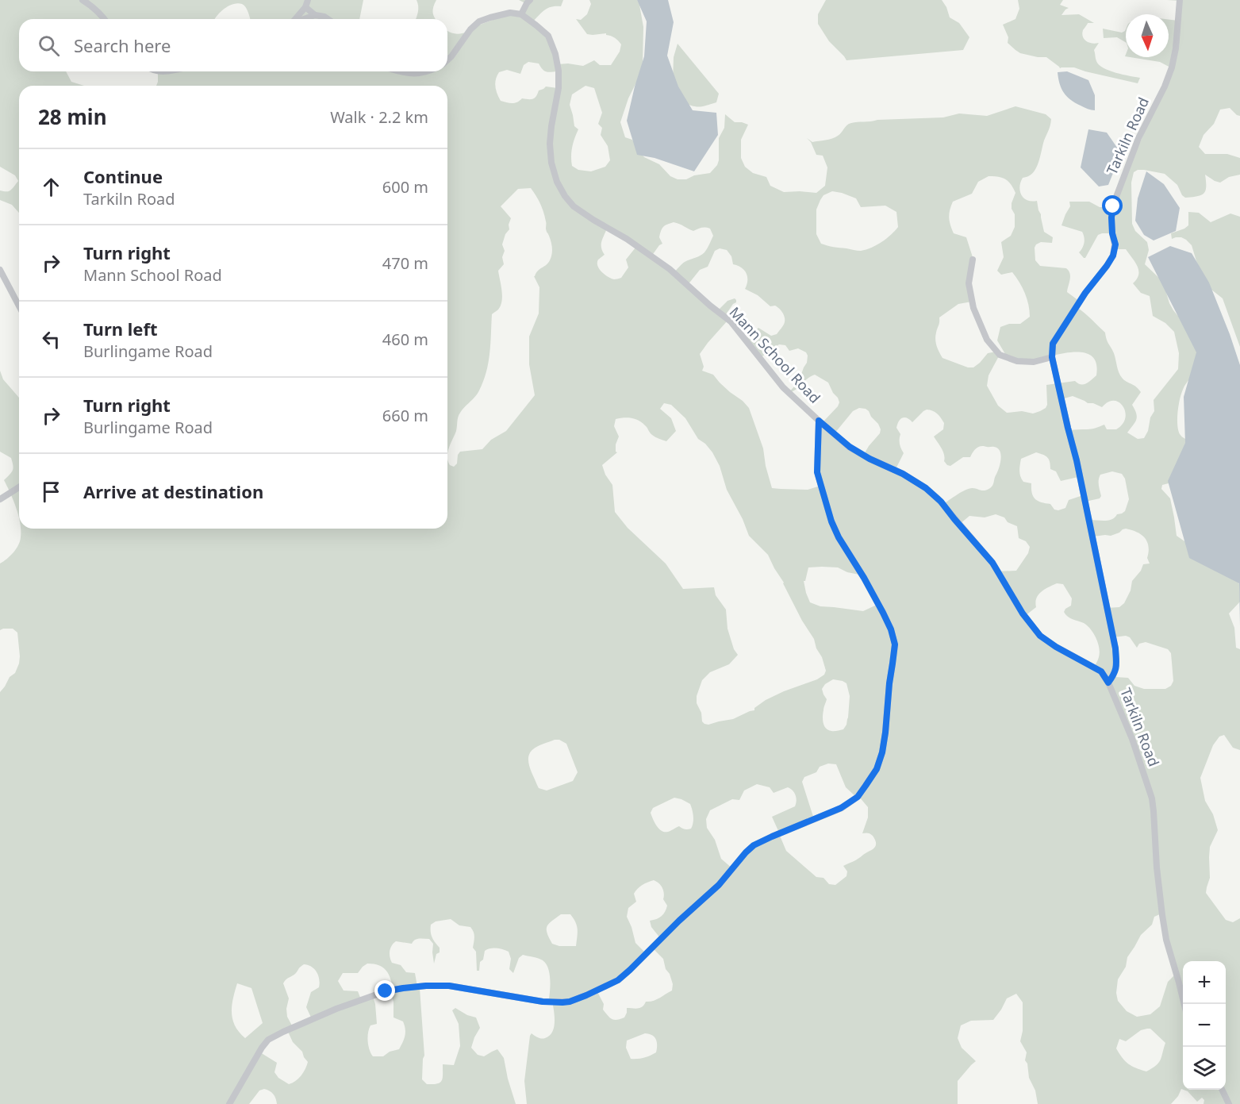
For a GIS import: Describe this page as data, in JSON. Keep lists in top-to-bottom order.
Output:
{
  "streets": {
    "street": ["Tarkiln Road", "Mann School Road"]
  },
  "crossings": [
    ["Tarkiln Road", "Mann School Road"]
  ],
  "north": "bottom",
  "page": {
    "search": "Search here",
    "heading": ["28 min", "Walk · 2.2 km"],
    "list": [
      ["Continue", "Tarkiln Road", "600 m"],
      ["Turn right", "Mann School Road", "470 m"],
      ["Turn left", "Burlingame Road", "460 m"],
      ["Turn right", "Burlingame Road", "660 m"],
      "Arrive at destination"
    ],
    "map_buttons": ["+", "−"]
  }
}
